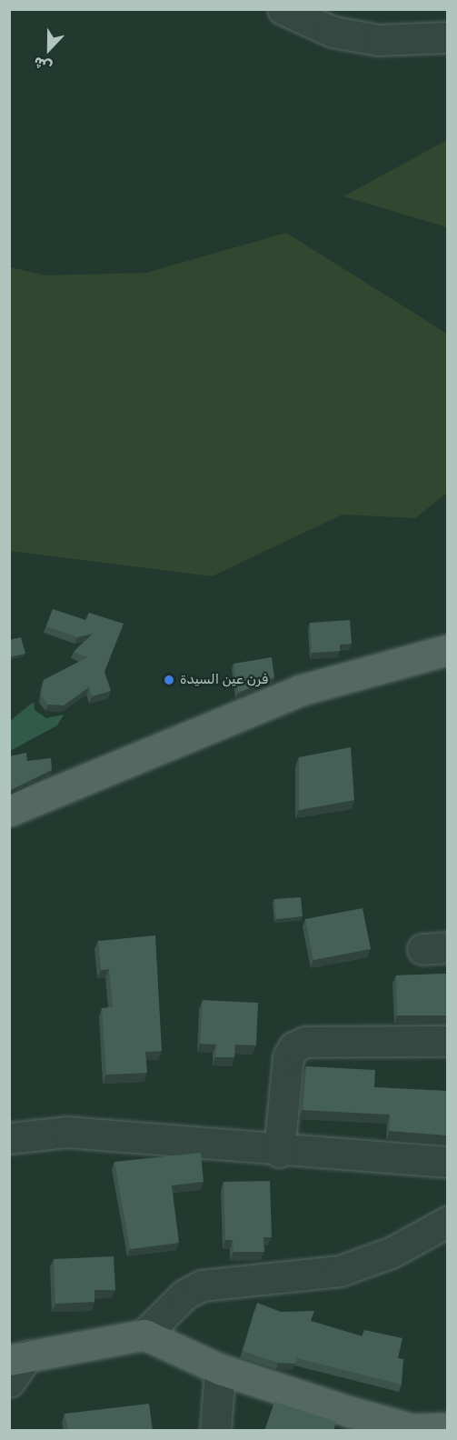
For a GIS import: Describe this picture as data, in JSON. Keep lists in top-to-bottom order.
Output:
{
  "places": ["فرن عين السيدة"],
  "north": "bottom"
}
